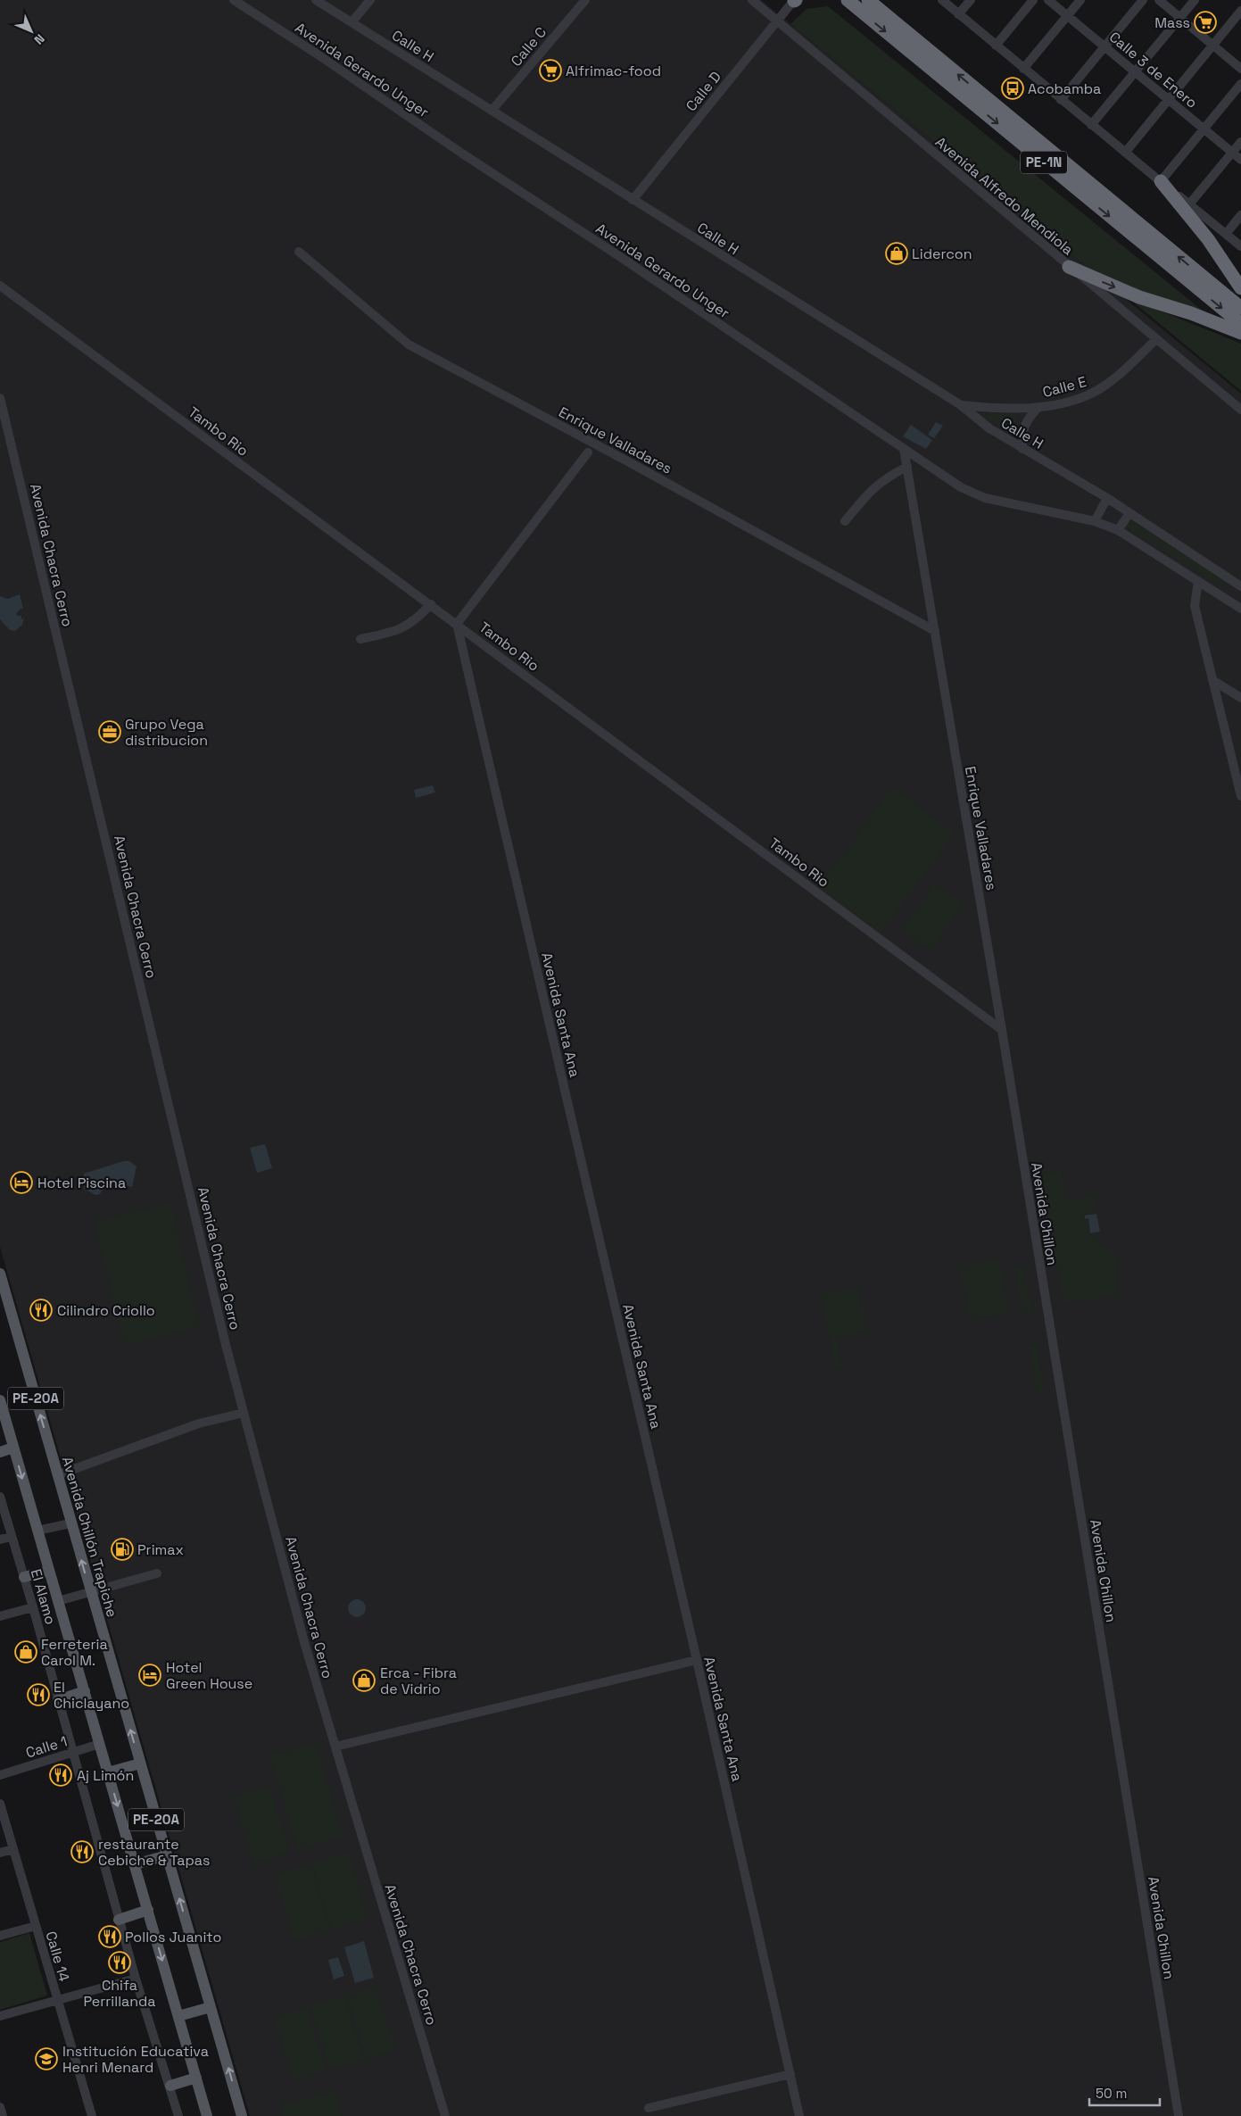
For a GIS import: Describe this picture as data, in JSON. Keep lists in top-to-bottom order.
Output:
{
  "streets": {
    "highway": ["PE-1N"],
    "main road": ["PE-20A", "Avenida Chillón Trapiche"],
    "street": [
      "Calle H",
      "Calle C",
      "Avenida Gerardo Unger",
      "Calle 3 de Enero",
      "Calle D",
      "Avenida Alfredo Mendiola",
      "Calle E",
      "Tambo Rio",
      "Enrique Valladares",
      "Avenida Chacra Cerro",
      "Avenida Santa Ana",
      "Avenida Chillon",
      "El Alamo",
      "Calle 1",
      "Calle 14"
    ]
  },
  "crossings": [
    ["Calle H", "Calle C"],
    ["Calle H", "Calle D"],
    ["Calle H", "Calle E"],
    ["Avenida Gerardo Unger", "Enrique Valladares"],
    ["Calle D", "Avenida Alfredo Mendiola"],
    ["Avenida Alfredo Mendiola", "Calle E"],
    ["Tambo Rio", "Enrique Valladares"],
    ["Tambo Rio", "Avenida Santa Ana"],
    ["Tambo Rio", "Avenida Chillon"],
    ["Enrique Valladares", "Avenida Chillon"],
    ["PE-20A", "Calle 1"],
    ["El Alamo", "Calle 1"]
  ],
  "places": {
    "supermarket": ["Mass", "Alfrimac-food"],
    "bus stop": ["Acobamba"],
    "shop": ["Lidercon", "Ferreteria Carol M.", "Erca - Fibra de Vidrio"],
    "office": ["Grupo Vega distribucion"],
    "hotel": ["Hotel Piscina", "Hotel Green House"],
    "restaurant": [
      "Cilindro Criollo",
      "El Chiclayano",
      "Aj Limón",
      "restaurante Cebiche & Tapas",
      "Pollos Juanito",
      "Chifa Perrillanda"
    ],
    "fuel station": ["Primax"],
    "school or university": ["Institución Educativa Henri Menard"]
  },
  "scale_bar": "50 m",
  "north": "bottom right"
}
